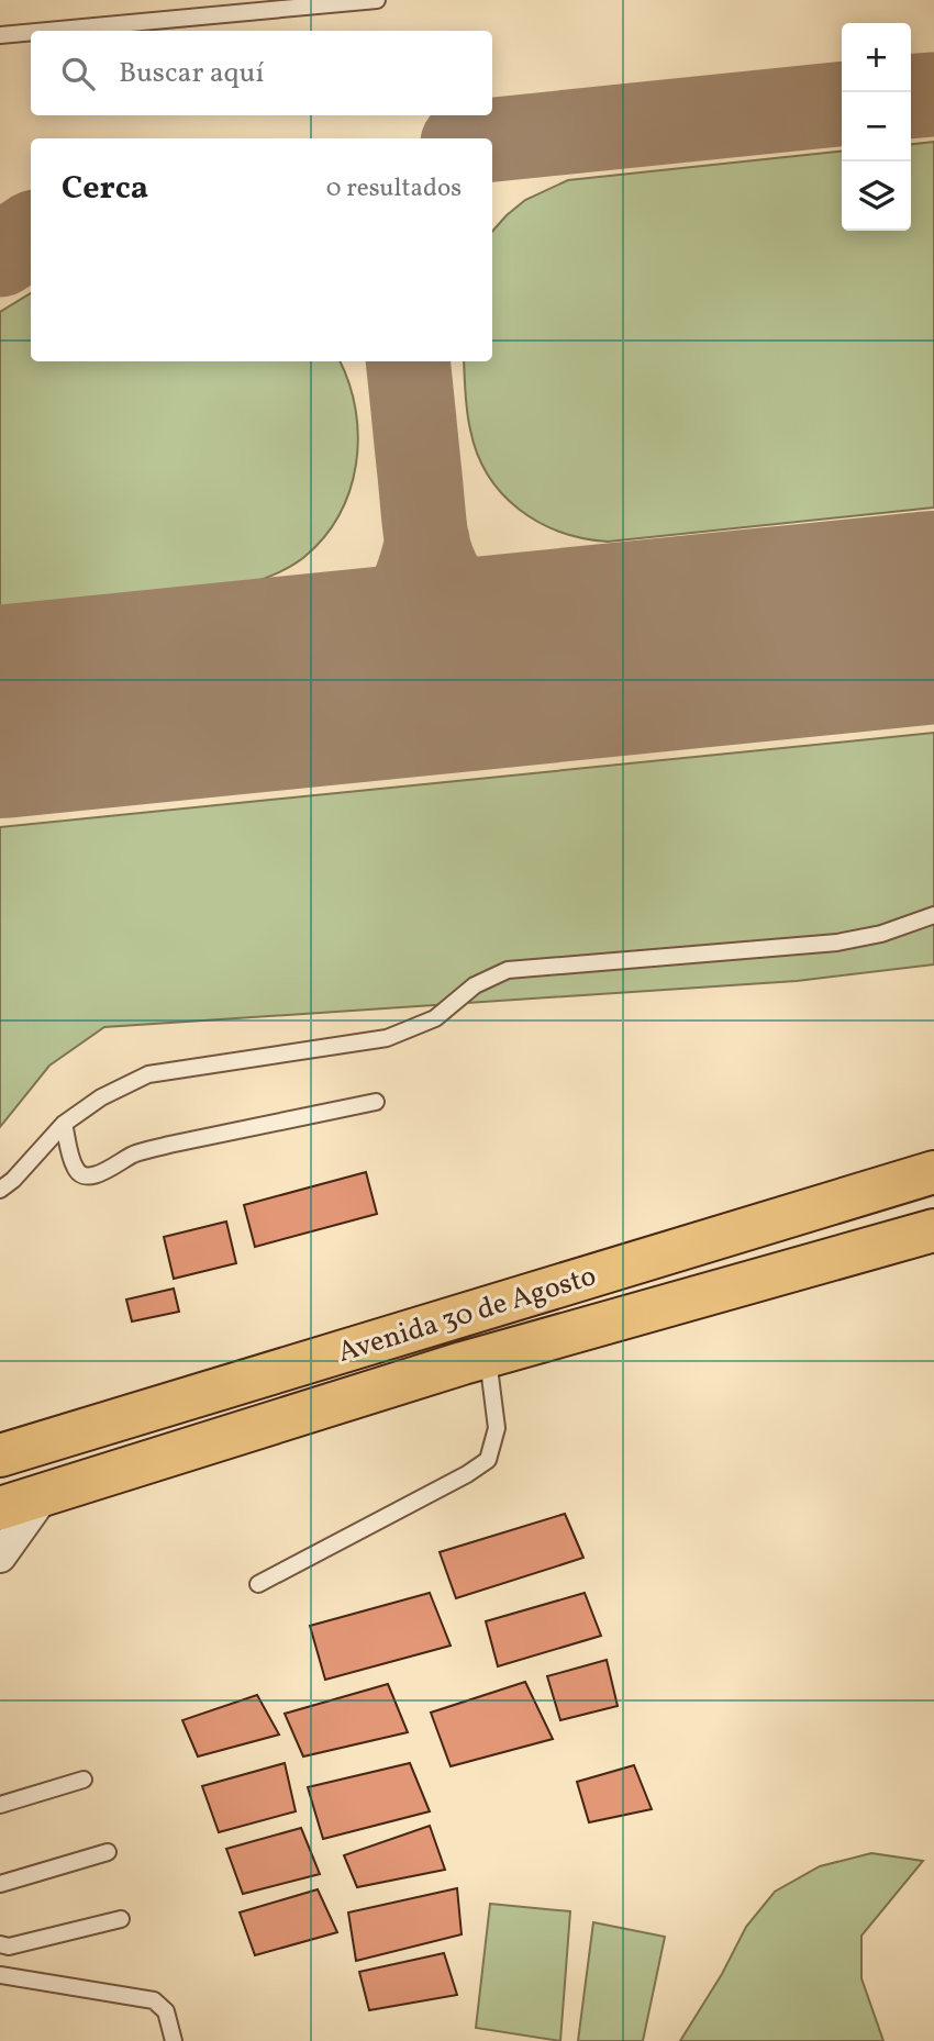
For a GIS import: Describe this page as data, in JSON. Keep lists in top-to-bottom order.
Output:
{
  "streets": {
    "main road": ["Avenida 30 de Agosto"]
  },
  "page": {
    "map_buttons": ["+", "−"],
    "search": "Buscar aquí",
    "heading": ["Cerca", "0 resultados"]
  }
}
